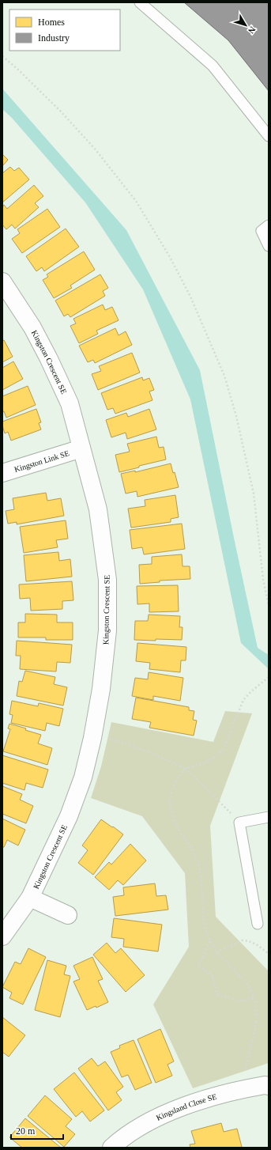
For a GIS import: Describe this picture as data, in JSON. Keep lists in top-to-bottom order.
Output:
{
  "streets": {
    "street": ["Kingston Crescent SE", "Kingston Link SE", "Kingsland Close SE"]
  },
  "crossings": [
    ["Kingston Crescent SE", "Kingston Link SE"]
  ],
  "legend": ["Homes", "Industry"],
  "scale_bar": "20 m",
  "north": "bottom right"
}
